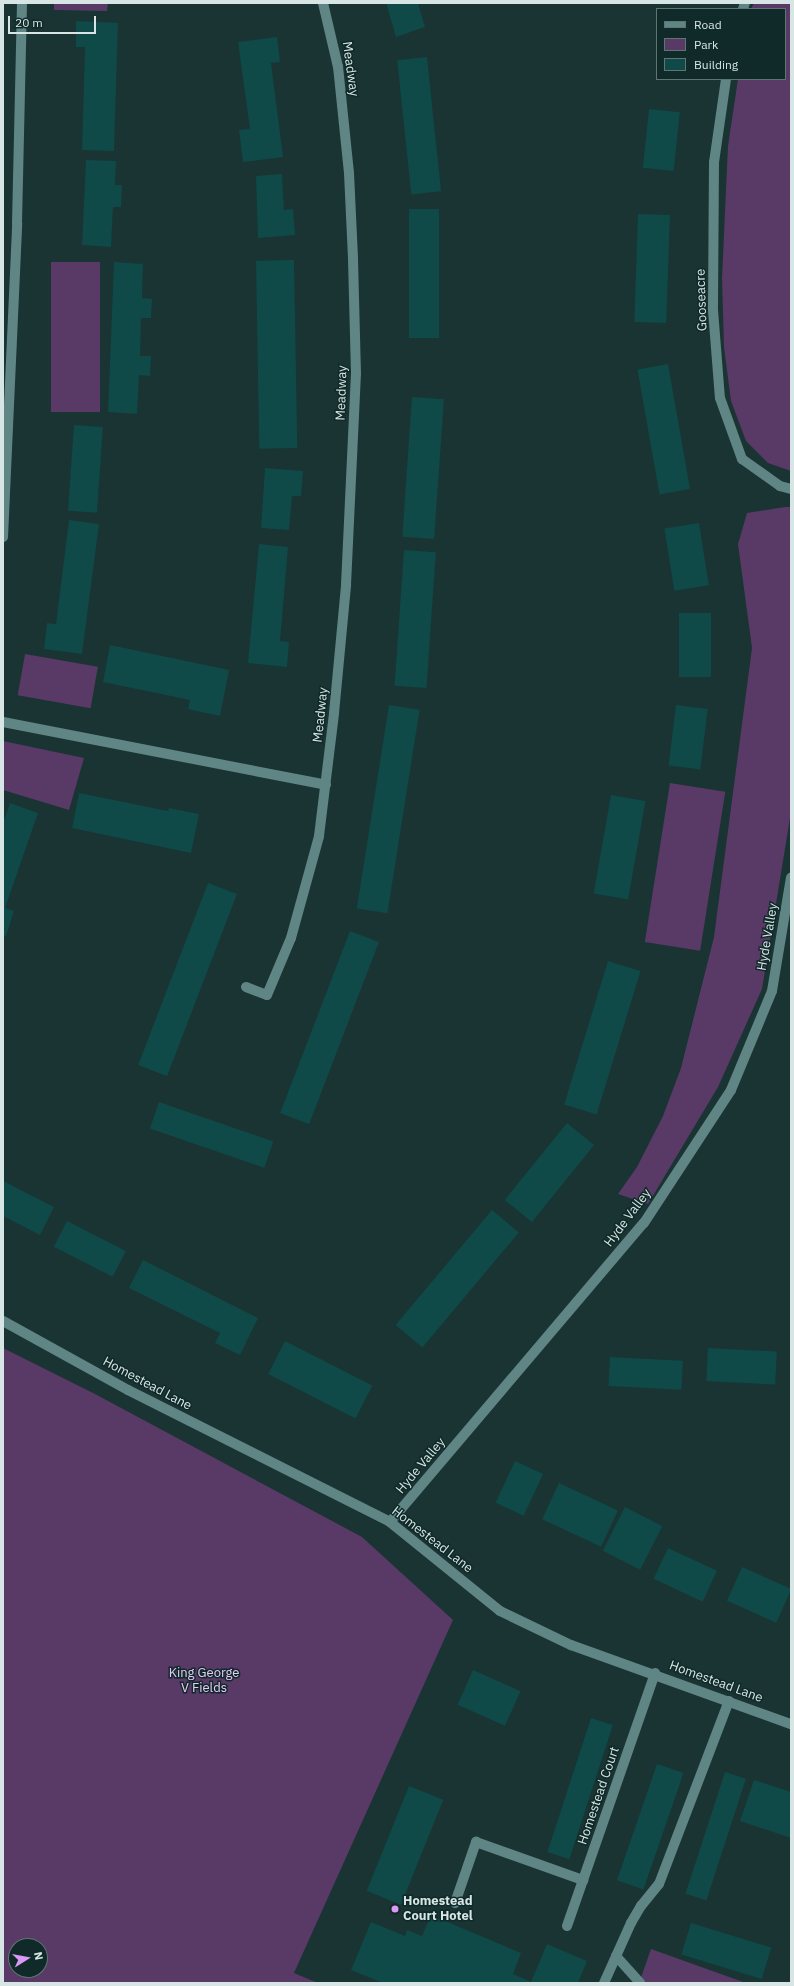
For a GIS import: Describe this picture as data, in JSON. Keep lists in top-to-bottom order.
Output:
{
  "streets": {
    "street": [
      "Meadway",
      "Gooseacre",
      "Hyde Valley",
      "Homestead Lane",
      "Homestead Court"
    ]
  },
  "crossings": [
    ["Hyde Valley", "Homestead Lane"],
    ["Homestead Lane", "Homestead Court"]
  ],
  "parks": ["King George V Fields"],
  "places": ["Homestead Court Hotel"],
  "legend": ["Road", "Park", "Building"],
  "scale_bar": "20 m",
  "north": "right"
}
